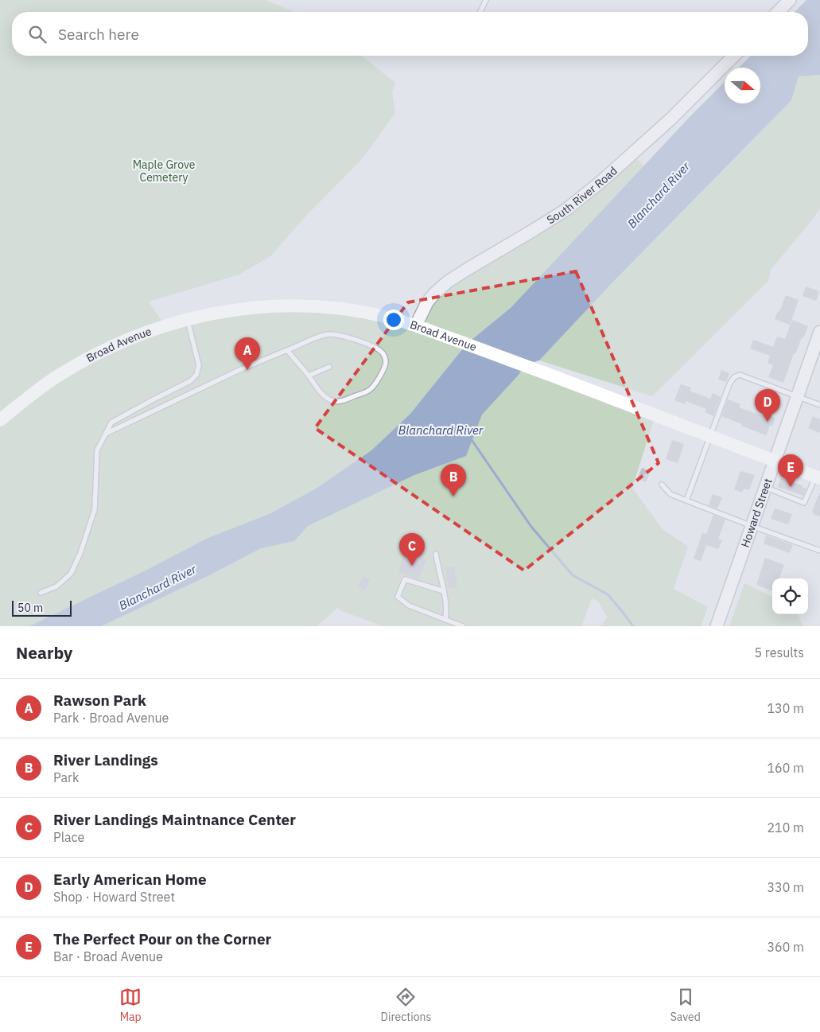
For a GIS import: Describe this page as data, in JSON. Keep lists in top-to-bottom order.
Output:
{
  "streets": {
    "main road": ["Broad Avenue"],
    "street": ["South River Road", "Howard Street"]
  },
  "crossings": [
    ["South River Road", "Broad Avenue"],
    ["Broad Avenue", "Howard Street"]
  ],
  "water": ["Blanchard River"],
  "parks": ["Maple Grove Cemetery"],
  "scale_bar": "50 m",
  "north": "right",
  "page": {
    "search": "Search here",
    "pins": [
      "A",
      "D",
      "E",
      "B",
      "C"
    ],
    "scale": "50 m",
    "heading": ["Nearby", "5 results"],
    "list": [
      {
        "mark": "A",
        "name": "Rawson Park",
        "note": "Park · Broad Avenue",
        "value": "130 m"
      },
      {
        "mark": "B",
        "name": "River Landings",
        "note": "Park",
        "value": "160 m"
      },
      {
        "mark": "C",
        "name": "River Landings Maintnance Center",
        "note": "Place",
        "value": "210 m"
      },
      {
        "mark": "D",
        "name": "Early American Home",
        "note": "Shop · Howard Street",
        "value": "330 m"
      },
      {
        "mark": "E",
        "name": "The Perfect Pour on the Corner",
        "note": "Bar · Broad Avenue",
        "value": "360 m"
      }
    ],
    "nav": ["Map", "Directions", "Saved"]
  }
}
